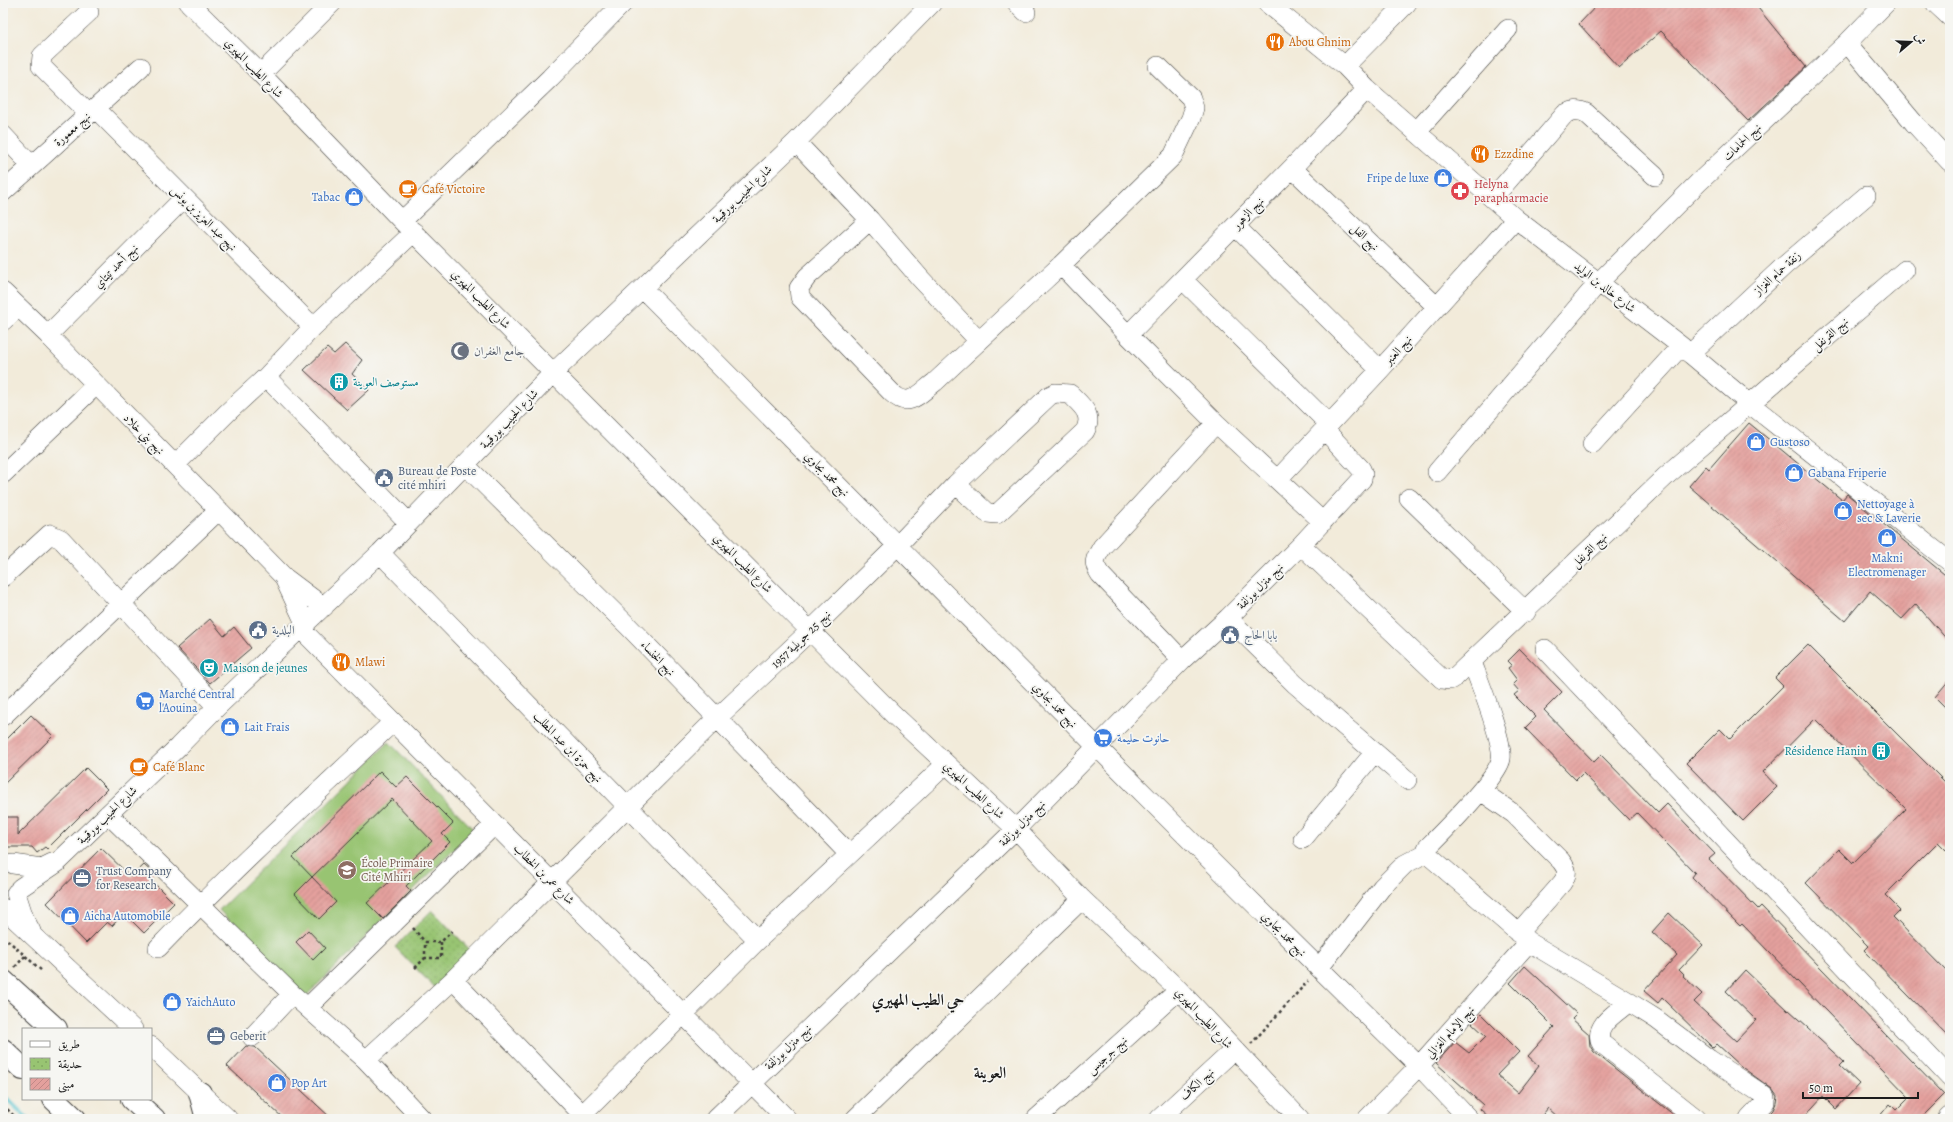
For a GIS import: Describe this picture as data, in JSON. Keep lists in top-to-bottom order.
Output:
{
  "streets": {
    "street": [
      "شارع الطيب المهيري",
      "نهج معمورة",
      "نهج الحمامات",
      "شارع الحبيب بورقيبة",
      "نهج الزهور",
      "نهج عبد العزيز بن يونس",
      "نهج الفل",
      "نهج أحمد تيتاي",
      "زنقة حمام الغزاز",
      "شارع خالد بن الوليد",
      "نهج القرنفل",
      "نهج العنبر",
      "نهج بني خلاد",
      "نهج محمد بجاوي",
      "نهج منزل بوزلفة",
      "نهج 25 جويلية 1957",
      "نهج الخنساء",
      "نهج حمزة ابن عبد المطلب",
      "شارع عمر بن الخطاب",
      "نهج الإمام الغزالي",
      "نهج جرجيس",
      "نهج الكاف"
    ]
  },
  "crossings": [
    ["شارع الطيب المهيري", "شارع الحبيب بورقيبة"],
    ["شارع الطيب المهيري", "نهج منزل بوزلفة"],
    ["شارع الطيب المهيري", "نهج 25 جويلية 1957"],
    ["شارع الطيب المهيري", "نهج جرجيس"],
    ["شارع الطيب المهيري", "نهج الكاف"],
    ["نهج معمورة", "نهج عبد العزيز بن يونس"],
    ["نهج الحمامات", "شارع خالد بن الوليد"],
    ["شارع الحبيب بورقيبة", "نهج بني خلاد"],
    ["شارع الحبيب بورقيبة", "نهج محمد بجاوي"],
    ["شارع الحبيب بورقيبة", "نهج الخنساء"],
    ["شارع الحبيب بورقيبة", "نهج حمزة ابن عبد المطلب"],
    ["شارع الحبيب بورقيبة", "شارع عمر بن الخطاب"],
    ["نهج الزهور", "نهج الفل"],
    ["نهج الزهور", "شارع خالد بن الوليد"],
    ["نهج عبد العزيز بن يونس", "نهج أحمد تيتاي"],
    ["نهج الفل", "نهج العنبر"],
    ["نهج أحمد تيتاي", "نهج بني خلاد"],
    ["زنقة حمام الغزاز", "شارع خالد بن الوليد"],
    ["شارع خالد بن الوليد", "نهج القرنفل"],
    ["شارع خالد بن الوليد", "نهج العنبر"],
    ["نهج القرنفل", "نهج منزل بوزلفة"],
    ["نهج العنبر", "نهج منزل بوزلفة"],
    ["نهج بني خلاد", "شارع عمر بن الخطاب"],
    ["نهج محمد بجاوي", "نهج منزل بوزلفة"],
    ["نهج محمد بجاوي", "نهج 25 جويلية 1957"],
    ["نهج محمد بجاوي", "نهج الإمام الغزالي"],
    ["نهج منزل بوزلفة", "شارع عمر بن الخطاب"],
    ["نهج 25 جويلية 1957", "نهج الخنساء"],
    ["نهج 25 جويلية 1957", "نهج حمزة ابن عبد المطلب"],
    ["نهج 25 جويلية 1957", "شارع عمر بن الخطاب"]
  ],
  "districts": ["حي الطيب المهيري", "العوينة"],
  "places": {
    "restaurant": ["Abou Ghnim", "Ezzdine", "Mlawi"],
    "shop": [
      "Fripe de luxe",
      "Tabac",
      "Gustoso",
      "Gabana Friperie",
      "Nettoyage à sec & Laverie",
      "Makni Electromenager",
      "Lait Frais",
      "Aicha Automobile",
      "YaichAuto",
      "Pop Art"
    ],
    "cafe": ["Café Victoire", "Café Blanc"],
    "pharmacy": ["Helyna parapharmacie"],
    "mosque": ["جامع الغفران"],
    "building": ["مستوصف العوينة", "Résidence Hanin"],
    "public building": ["Bureau de Poste cité mhiri", "البلدية", "بابا الحاج"],
    "theatre": ["Maison de jeunes"],
    "supermarket": ["Marché Central l'Aouina", "حانوت حليمة"],
    "school or university": ["École Primaire Cité Mhiri"],
    "office": ["Trust Company for Research", "Geberit"]
  },
  "legend": ["طريق", "حديقة", "مبنى"],
  "scale_bar": "50 m",
  "north": "right"
}
